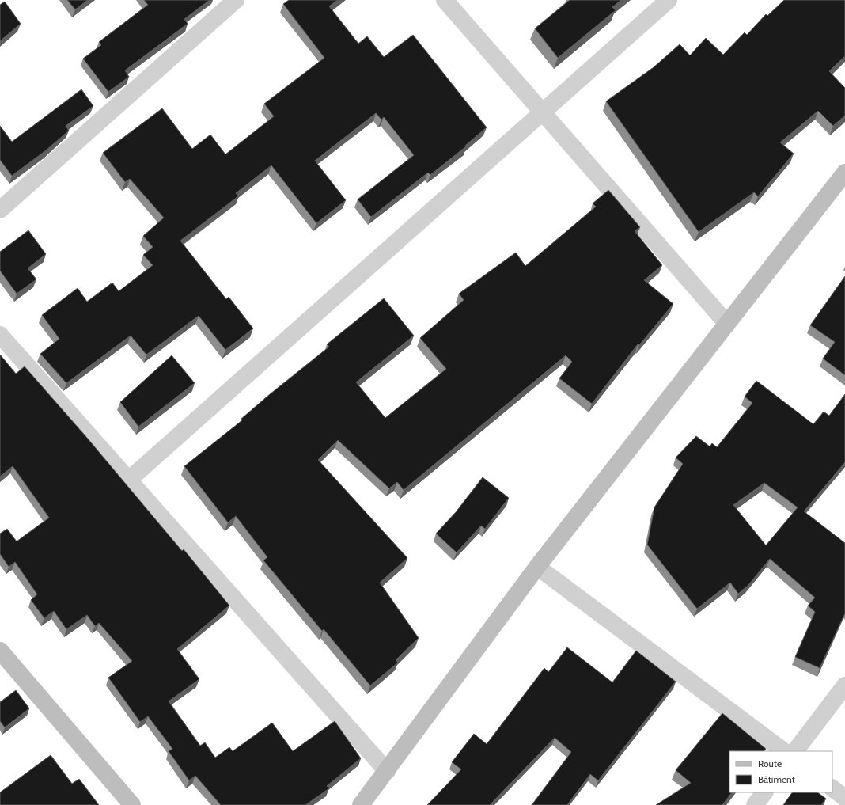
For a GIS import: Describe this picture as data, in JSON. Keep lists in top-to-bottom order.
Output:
{
  "legend": ["Route", "Bâtiment"]
}
